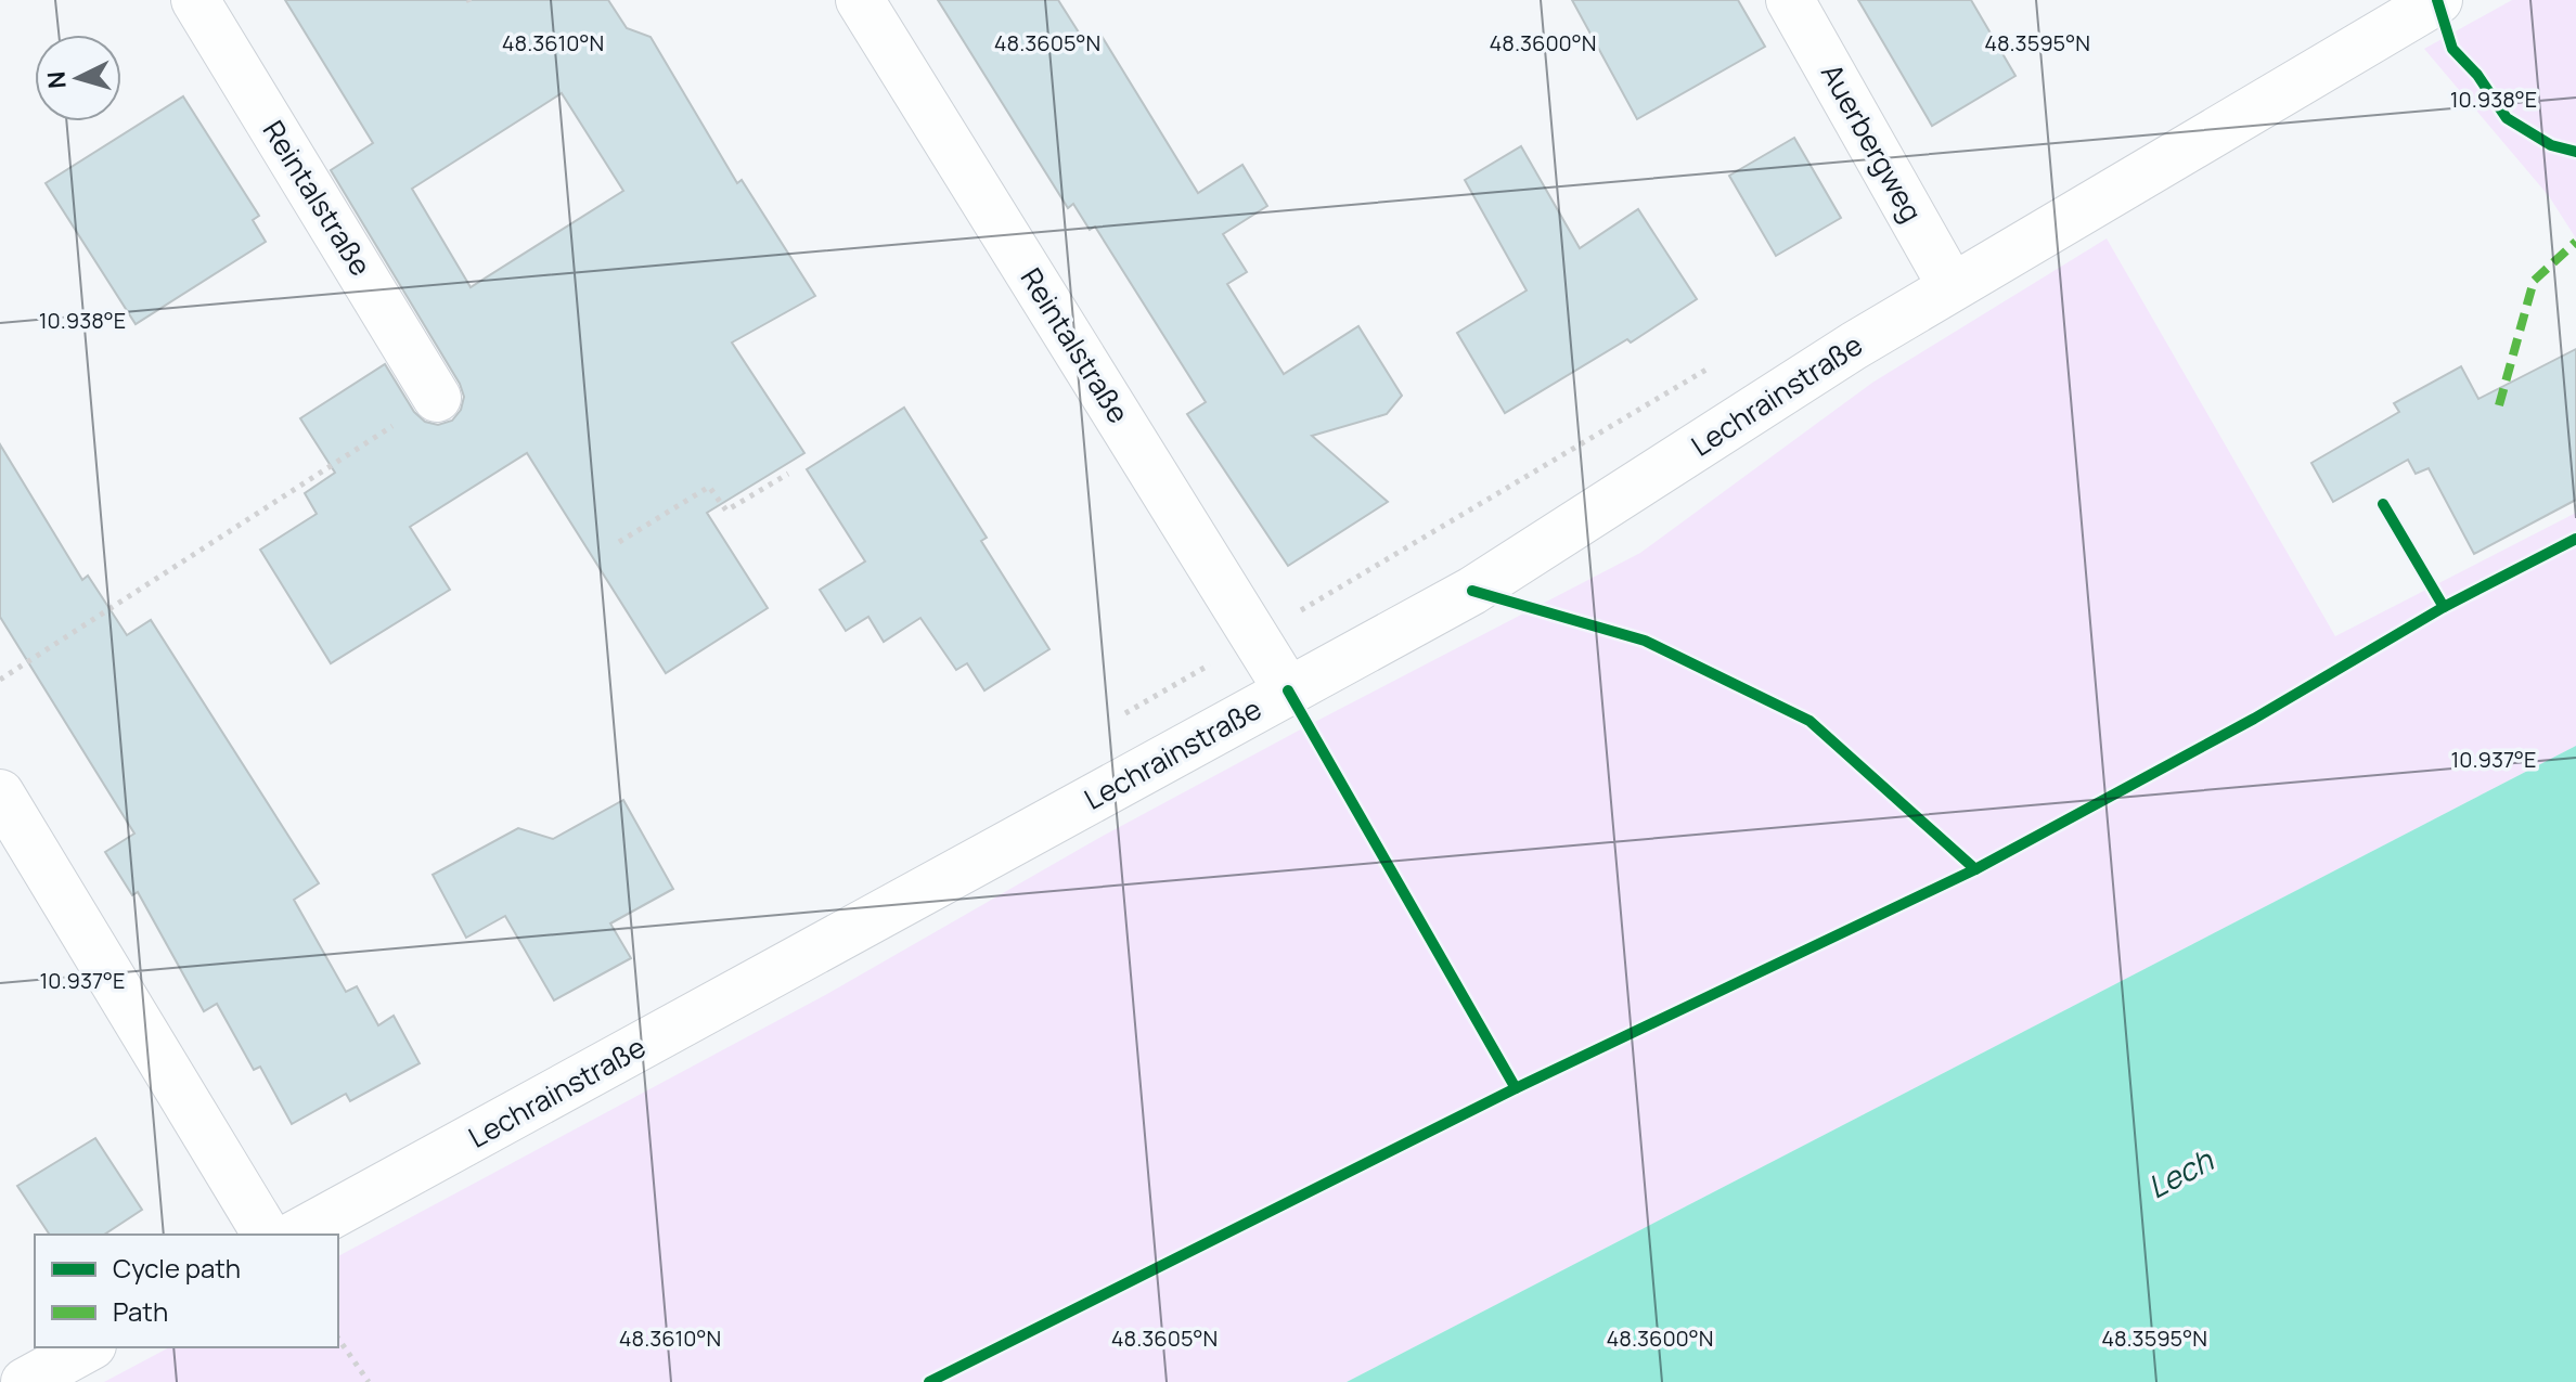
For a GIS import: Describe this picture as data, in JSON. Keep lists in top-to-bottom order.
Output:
{
  "streets": {
    "street": ["Auerbergweg", "Reintalstraße", "Lechrainstraße"]
  },
  "crossings": [
    ["Auerbergweg", "Lechrainstraße"],
    ["Reintalstraße", "Lechrainstraße"]
  ],
  "water": ["Lech"],
  "legend": ["Cycle path", "Path"],
  "north": "left",
  "coordinates": [
    "48.3610°N",
    "48.3605°N",
    "48.3600°N",
    "48.3595°N",
    "10.938°E",
    "10.937°E"
  ]
}
